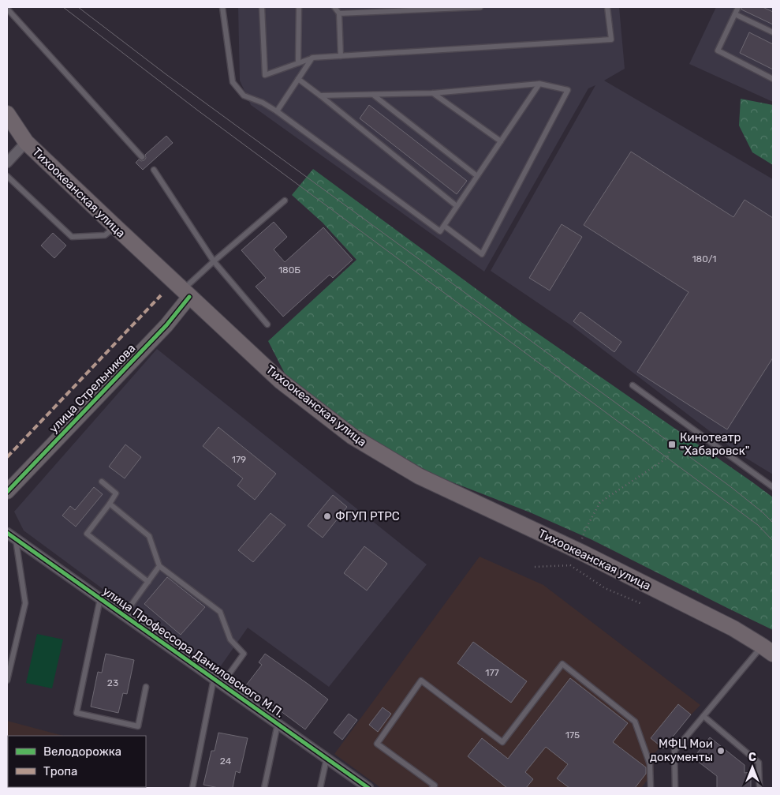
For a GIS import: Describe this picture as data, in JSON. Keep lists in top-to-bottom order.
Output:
{
  "streets": {
    "main road": ["Тихоокеанская улица"],
    "street": ["улица Стрельникова", "улица Профессора Даниловского М.П."]
  },
  "crossings": [
    ["Тихоокеанская улица", "улица Стрельникова"]
  ],
  "places": {
    "transit": ["Кинотеатр \"Хабаровск\""],
    "other": ["ФГУП РТРС", "МФЦ Мои документы"]
  },
  "house_numbers": [
    "180/1",
    "180Б",
    "179",
    "177",
    "23",
    "175",
    "24"
  ],
  "legend": ["Велодорожка", "Тропа"],
  "north": "top"
}
